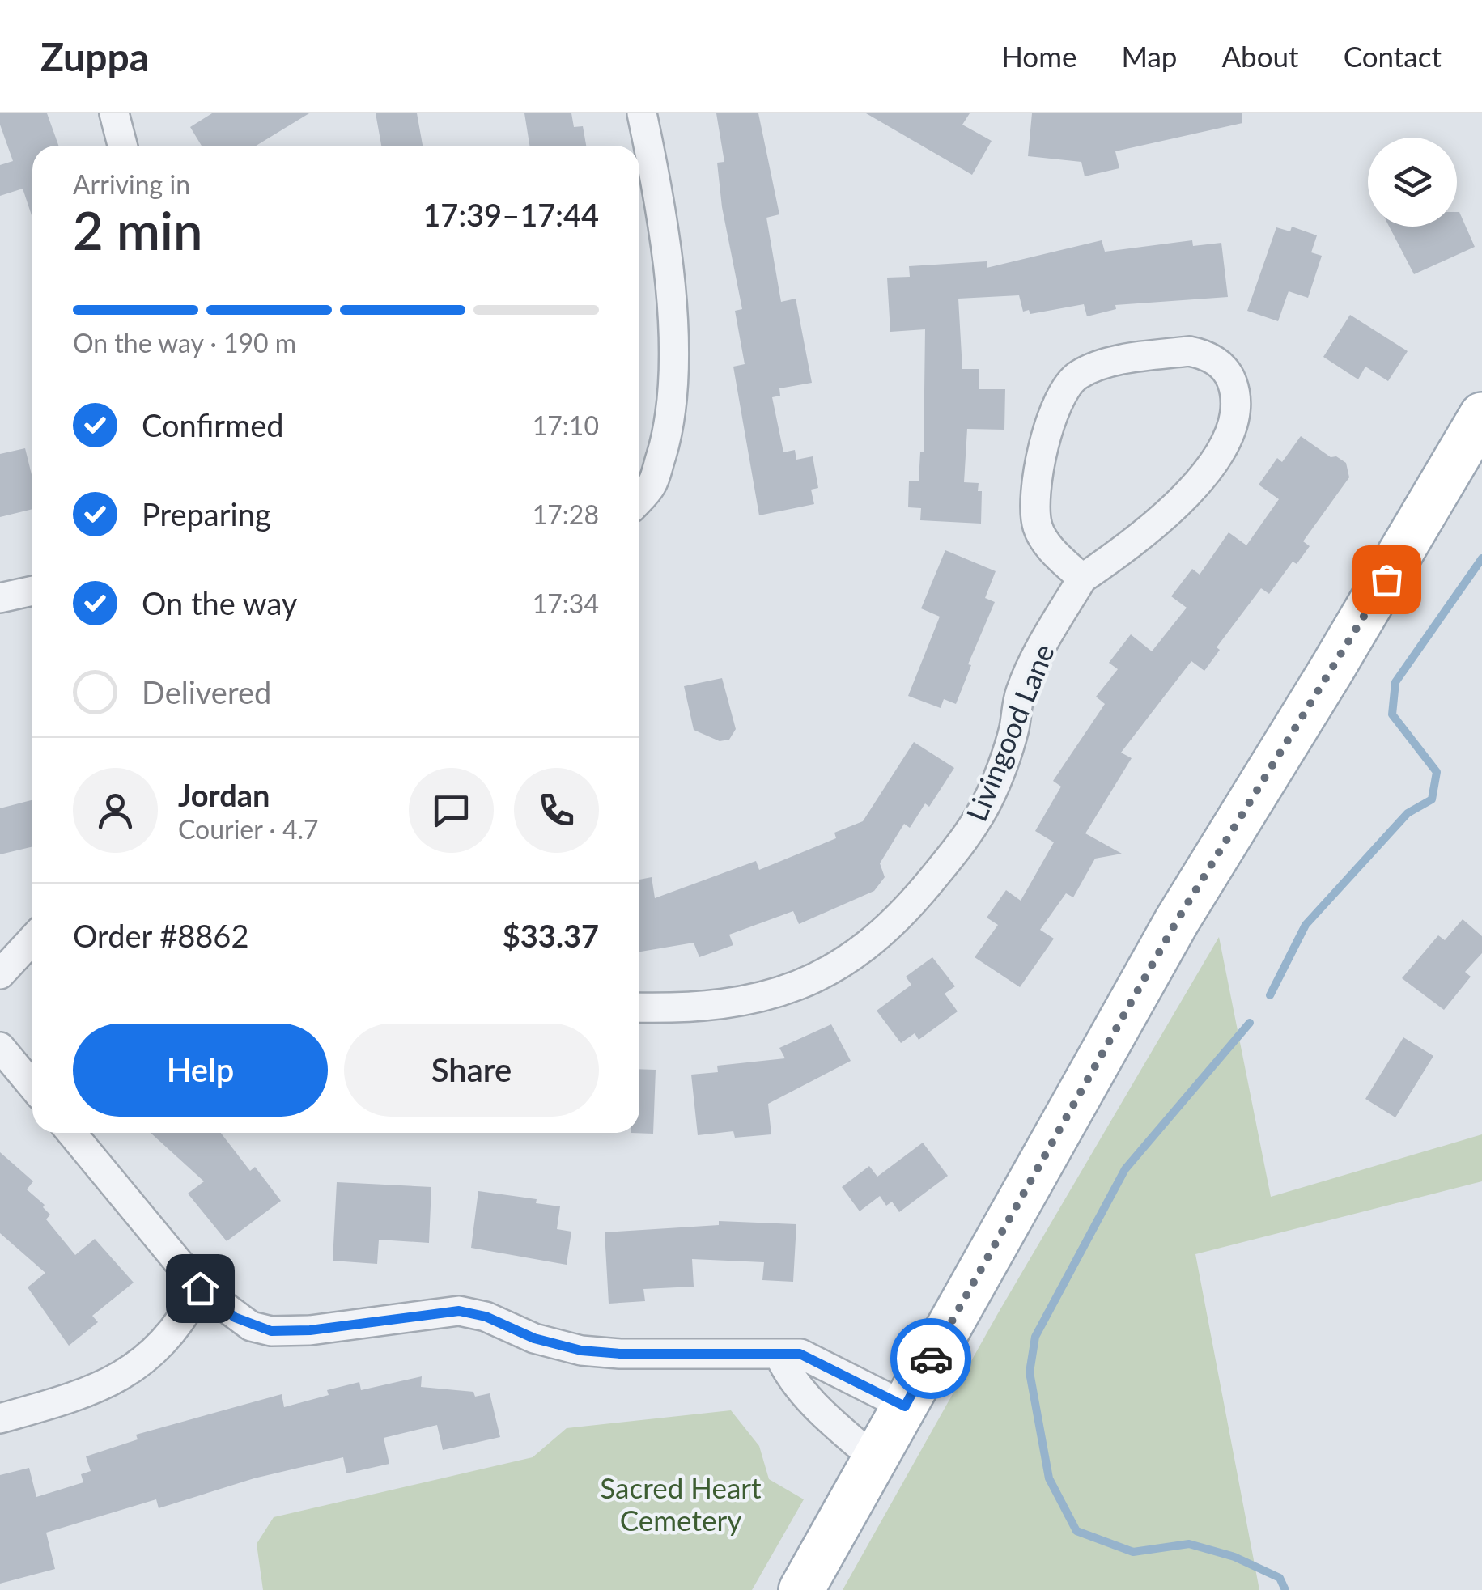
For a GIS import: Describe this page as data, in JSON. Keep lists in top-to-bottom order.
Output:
{
  "streets": {
    "street": ["Livingood Lane"]
  },
  "parks": ["Sacred Heart Cemetery"],
  "page": {
    "header": "Zuppa",
    "nav": [
      "Home",
      "Map",
      "About",
      "Contact"
    ],
    "heading": ["2 min", "Arriving in", "17:39–17:44"],
    "panel": [
      "Jordan",
      "Courier · 4.7",
      "Order #8862",
      "$33.37"
    ],
    "bar": "On the way · 190 m",
    "list": [
      ["Confirmed", "17:10"],
      ["Preparing", "17:28"],
      ["On the way", "17:34"],
      "Delivered"
    ],
    "buttons": ["Help", "Share"]
  }
}
